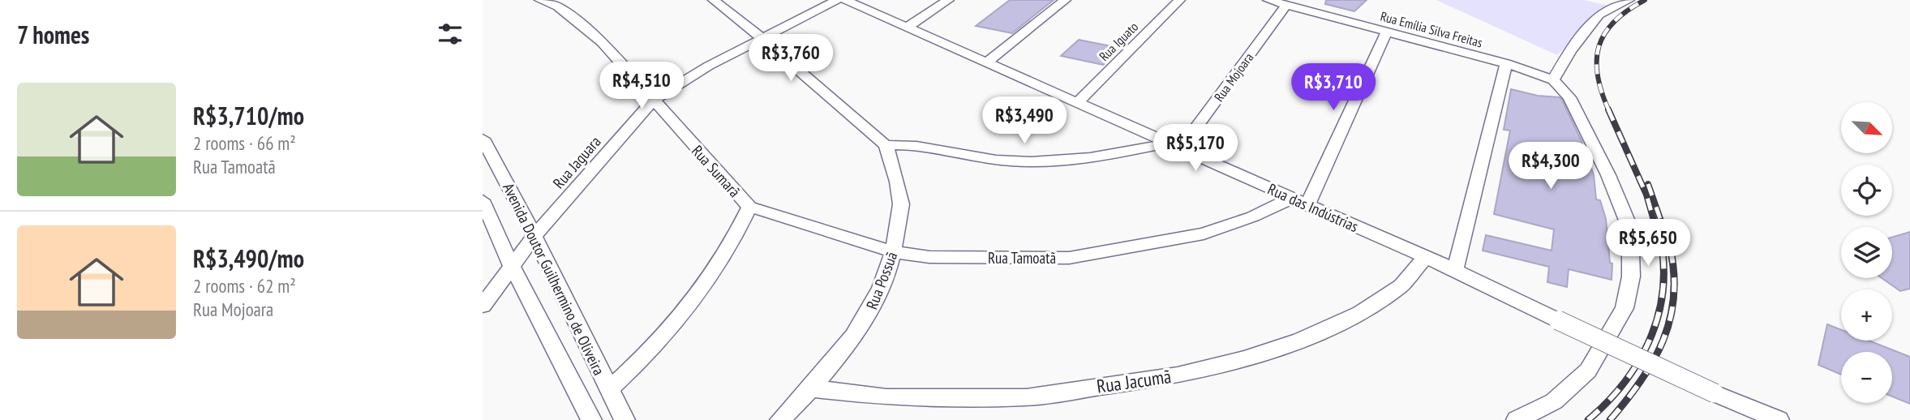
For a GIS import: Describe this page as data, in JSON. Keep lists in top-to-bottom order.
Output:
{
  "streets": {
    "street": [
      "Rua Emília Silva Freitas",
      "Rua Iguato",
      "Rua Mojoara",
      "Rua Jaguara",
      "Rua Sumarã",
      "Rua das Indústrias",
      "Rua Tamoatã",
      "Avenida Doutor Guilhermino de Oliveira",
      "Rua Possuã",
      "Rua Jacumã"
    ]
  },
  "crossings": [
    ["Rua Emília Silva Freitas", "Rua Mojoara"],
    ["Rua Iguato", "Rua das Indústrias"],
    ["Rua Mojoara", "Rua das Indústrias"],
    ["Rua Jaguara", "Rua Sumarã"],
    ["Rua Jaguara", "Avenida Doutor Guilhermino de Oliveira"],
    ["Rua Sumarã", "Rua Tamoatã"],
    ["Rua Sumarã", "Avenida Doutor Guilhermino de Oliveira"],
    ["Rua das Indústrias", "Rua Tamoatã"],
    ["Rua das Indústrias", "Rua Jacumã"],
    ["Rua Tamoatã", "Rua Possuã"],
    ["Rua Possuã", "Rua Jacumã"]
  ],
  "north": "bottom right",
  "page": {
    "heading": "7 homes",
    "price": [
      "R$3,760",
      "R$4,510",
      "R$3,710",
      "R$3,490",
      "R$5,170",
      "R$4,300",
      "R$5,650"
    ],
    "list": [
      {
        "name": "R$3,710/mo",
        "note": "2 rooms · 66 m² · Rua Tamoatã"
      },
      {
        "name": "R$3,490/mo",
        "note": "2 rooms · 62 m² · Rua Mojoara"
      }
    ],
    "map_buttons": ["+", "−"]
  }
}
